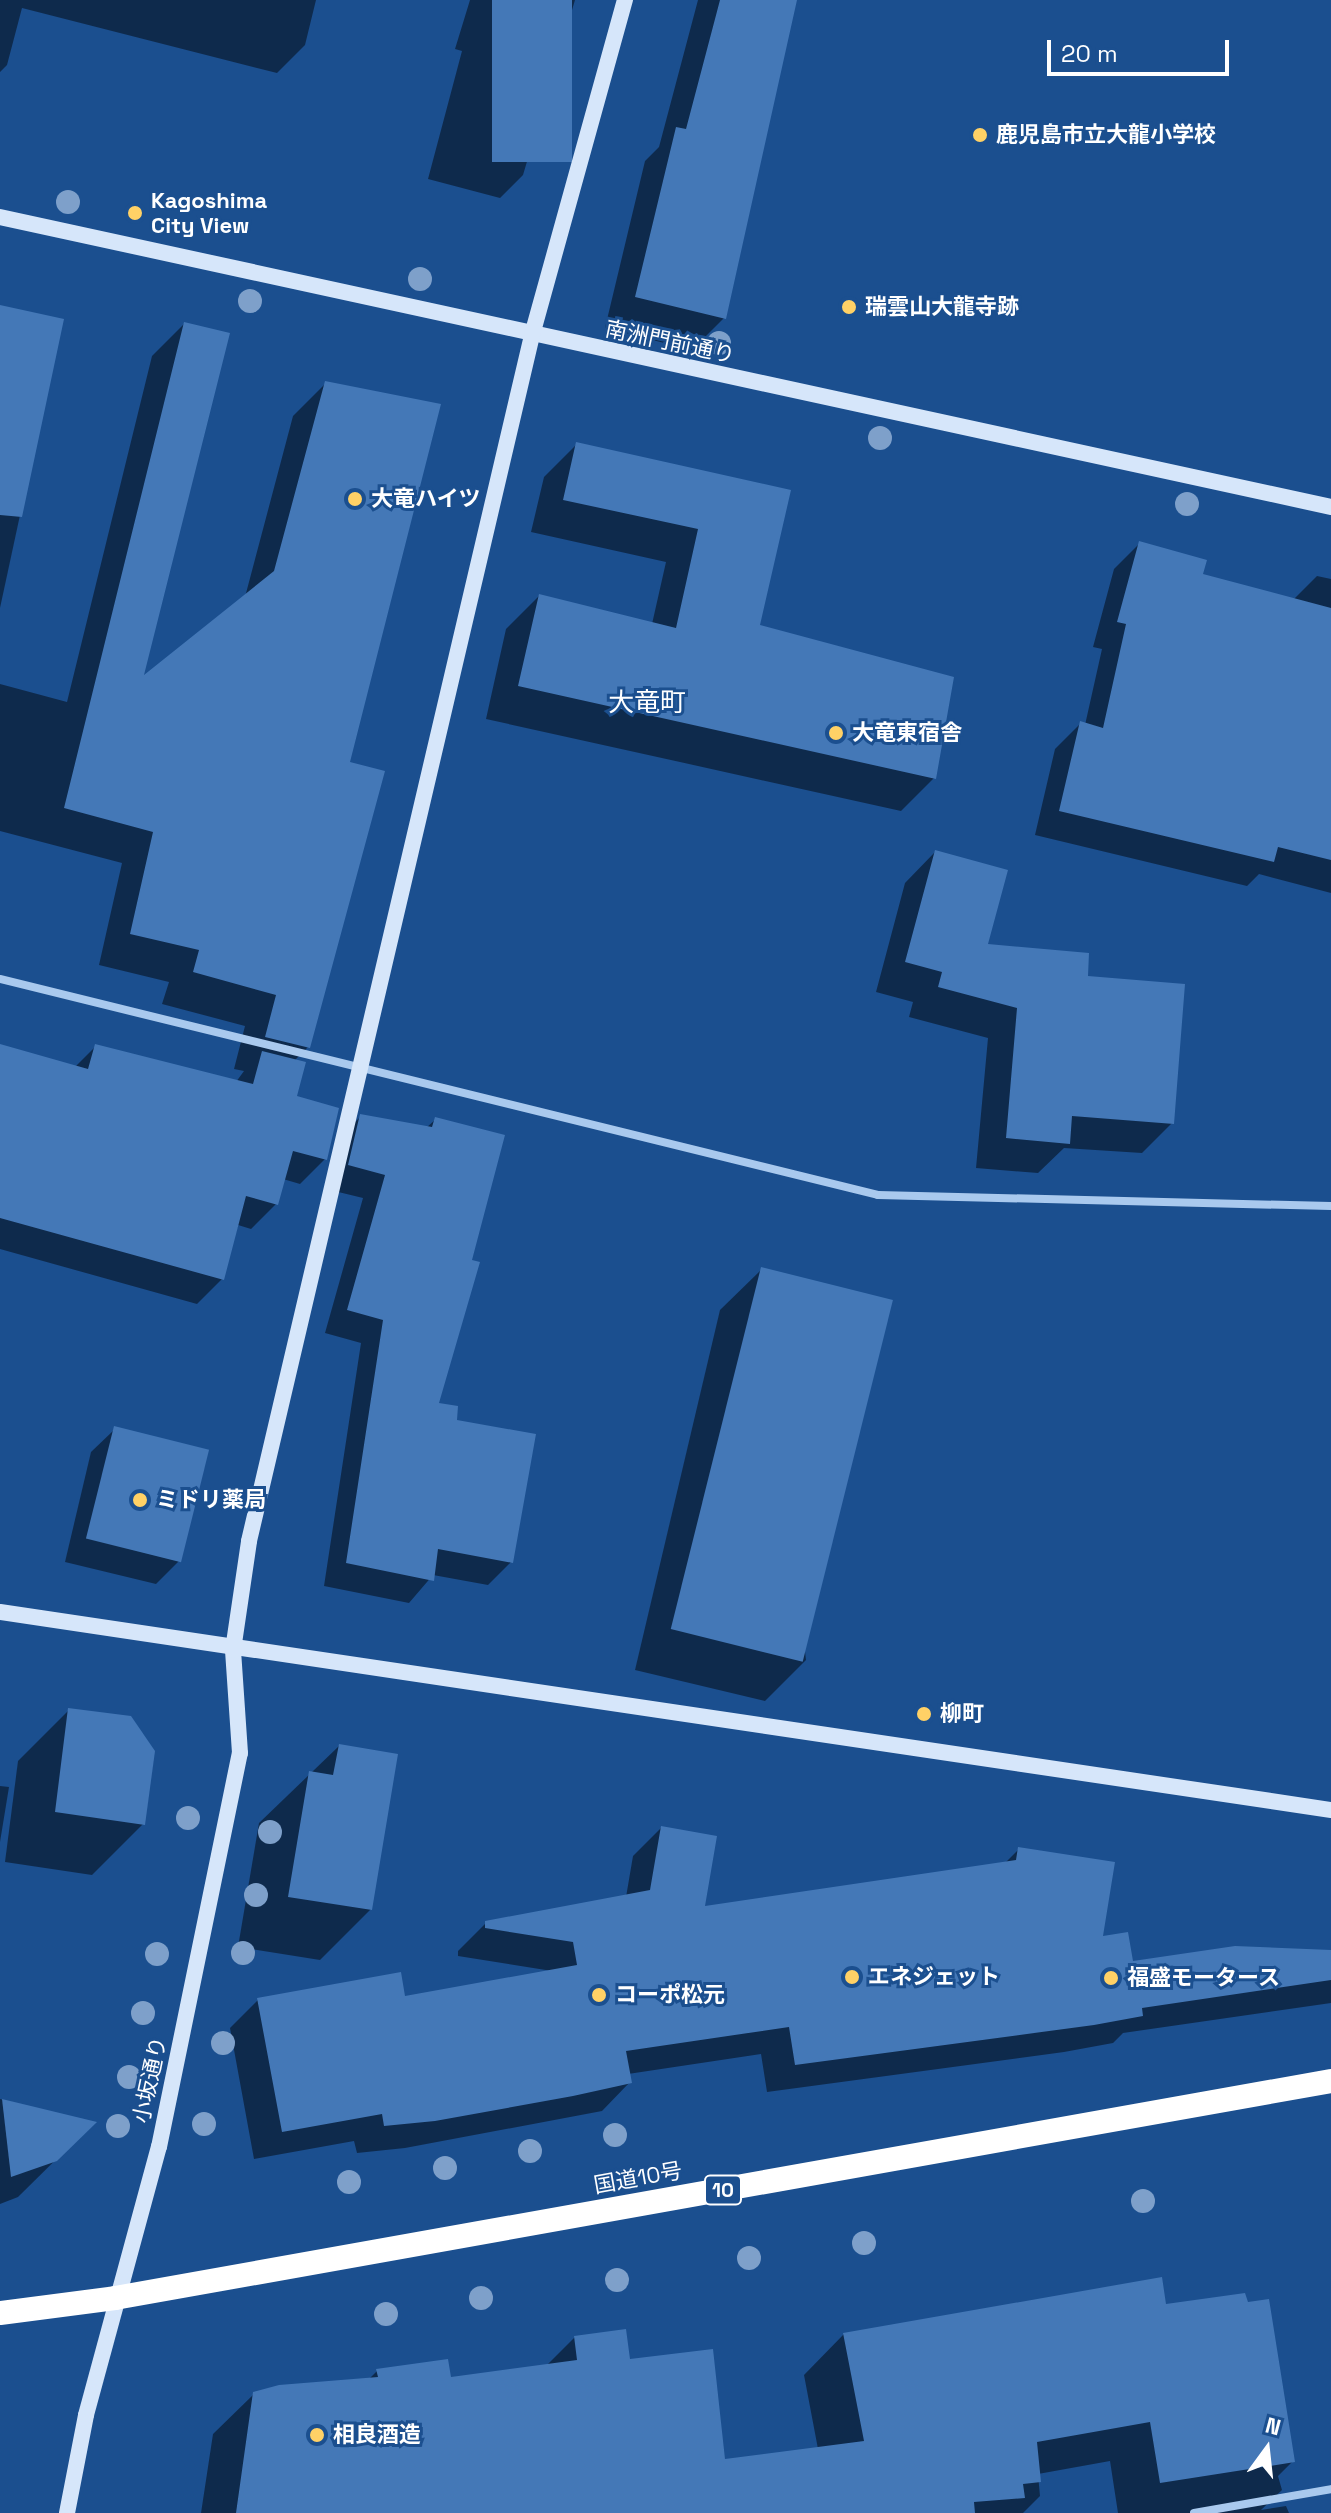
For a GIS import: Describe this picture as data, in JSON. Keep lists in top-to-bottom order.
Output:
{
  "streets": {
    "highway": ["国道10号", "10"],
    "street": ["南洲門前通り", "小坂通り"]
  },
  "crossings": [
    ["南洲門前通り", "小坂通り"],
    ["小坂通り", "国道10号"]
  ],
  "districts": ["大竜町"],
  "places": [
    "鹿児島市立大龍小学校",
    "Kagoshima City View",
    "瑞雲山大龍寺跡",
    "大竜ハイツ",
    "大竜東宿舎",
    "ミドリ薬局",
    "柳町",
    "エネジェット",
    "福盛モータース",
    "コーポ松元",
    "相良酒造"
  ],
  "scale_bar": "20 m",
  "north": "top"
}
